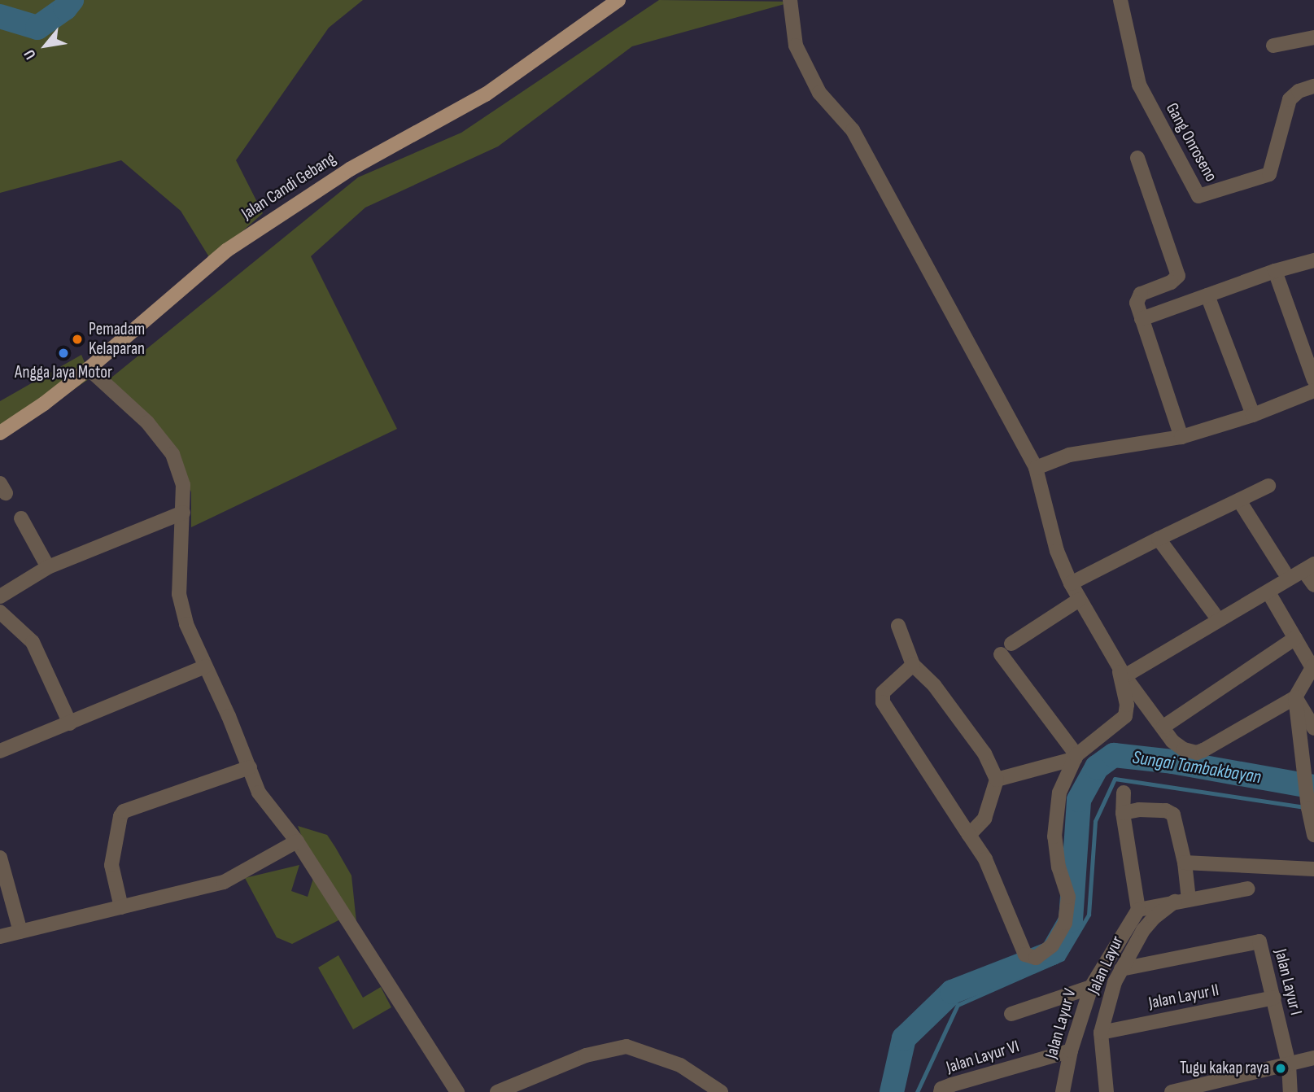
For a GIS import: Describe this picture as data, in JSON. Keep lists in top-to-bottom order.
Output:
{
  "streets": {
    "main road": ["Jalan Candi Gebang"],
    "street": [
      "Gang Onroseno",
      "Jalan Layur",
      "Jalan Layur I",
      "Jalan Layur II",
      "Jalan Layur V",
      "Jalan Layur VI"
    ]
  },
  "crossings": [
    ["Jalan Layur", "Jalan Layur I"],
    ["Jalan Layur", "Jalan Layur II"],
    ["Jalan Layur I", "Jalan Layur II"],
    ["Jalan Layur V", "Jalan Layur VI"]
  ],
  "water": ["Sungai Tambakbayan"],
  "places": ["Pemadam Kelaparan", "Angga Jaya Motor", "Tugu kakap raya"],
  "north": "bottom left"
}
